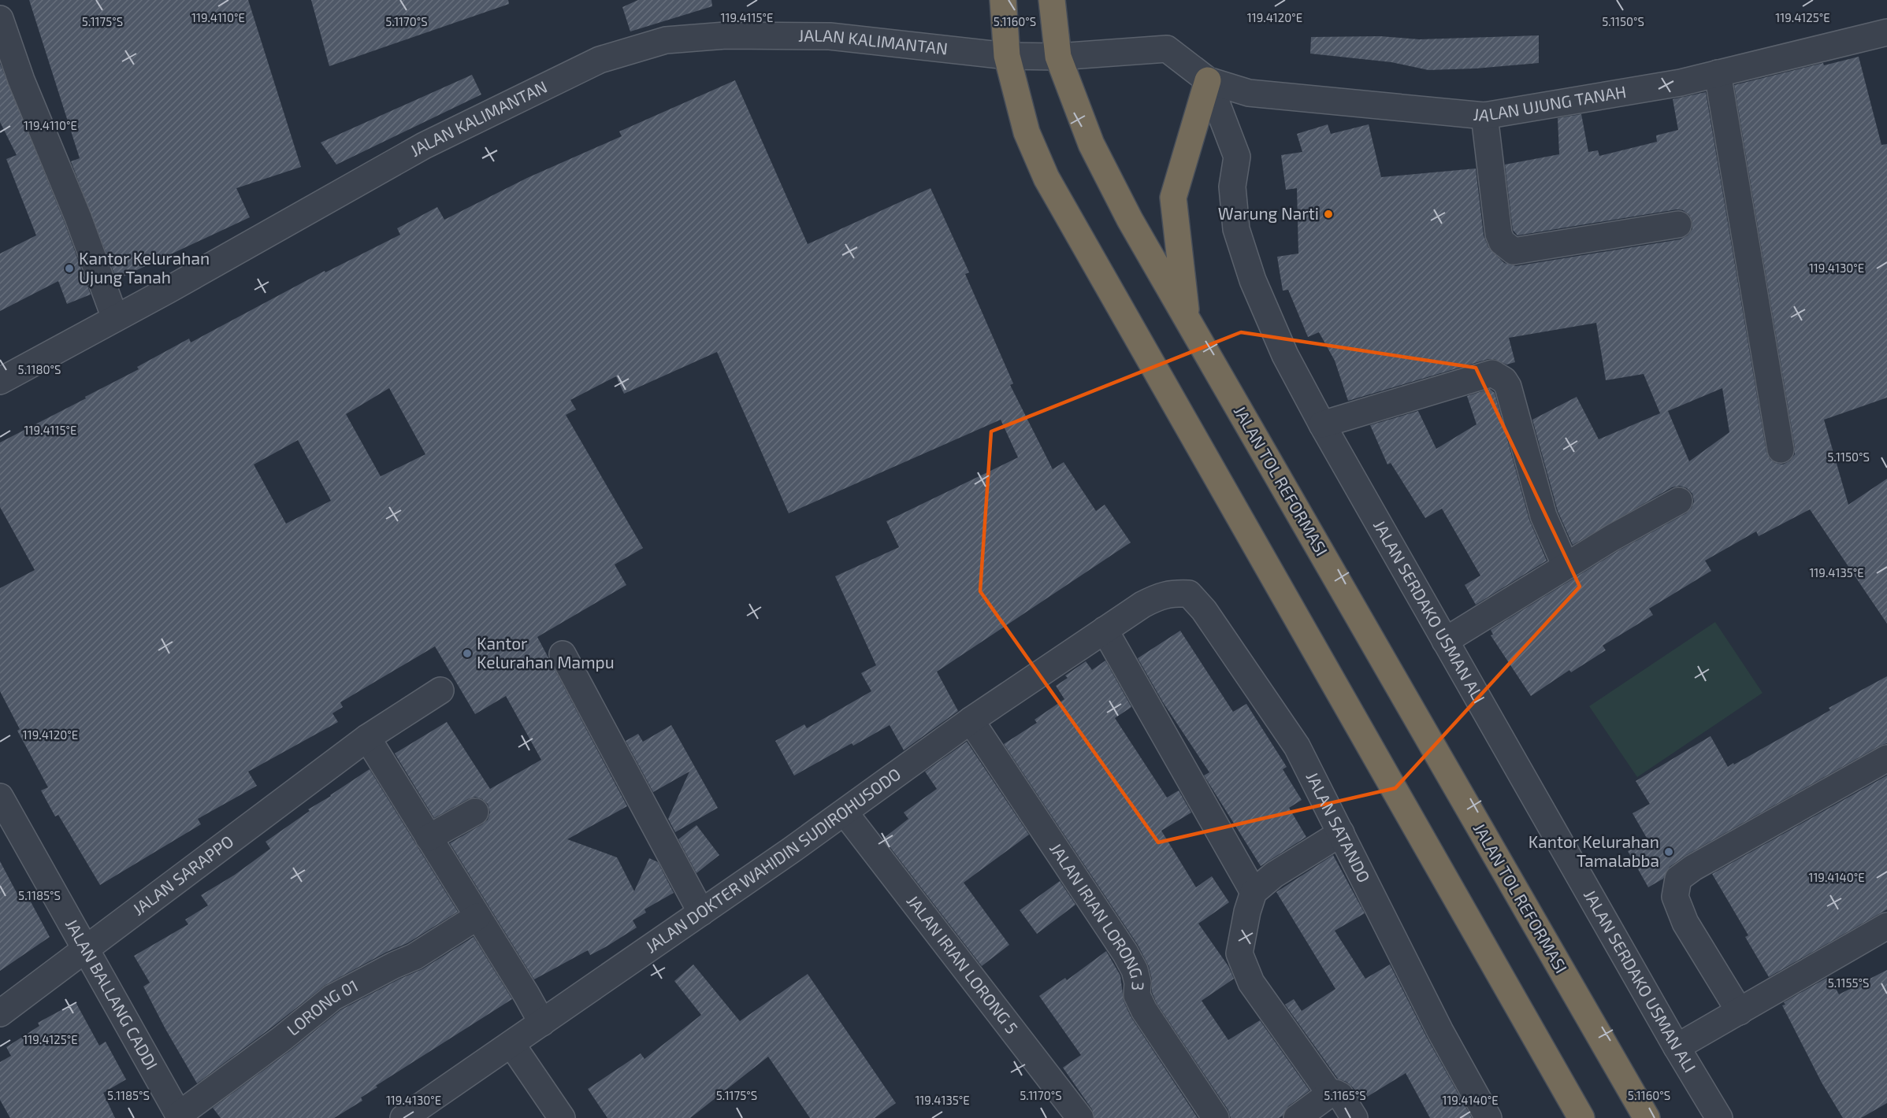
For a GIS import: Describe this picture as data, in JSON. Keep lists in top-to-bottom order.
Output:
{
  "streets": {
    "highway": ["JALAN TOL REFORMASI"],
    "street": [
      "JALAN KALIMANTAN",
      "JALAN UJUNG TANAH",
      "JALAN SERDAKO USMAN ALI",
      "JALAN SATANDO",
      "JALAN DOKTER WAHIDIN SUDIROHUSODO",
      "JALAN SARAPPO",
      "JALAN IRIAN LORONG 3",
      "JALAN IRIAN LORONG 5",
      "JALAN BALLANG CADDI",
      "LORONG 01"
    ]
  },
  "crossings": [
    ["JALAN KALIMANTAN", "JALAN UJUNG TANAH"],
    ["JALAN KALIMANTAN", "JALAN TOL REFORMASI"],
    ["JALAN KALIMANTAN", "JALAN SERDAKO USMAN ALI"],
    ["JALAN UJUNG TANAH", "JALAN SERDAKO USMAN ALI"],
    ["JALAN SATANDO", "JALAN DOKTER WAHIDIN SUDIROHUSODO"],
    ["JALAN DOKTER WAHIDIN SUDIROHUSODO", "JALAN IRIAN LORONG 3"],
    ["JALAN DOKTER WAHIDIN SUDIROHUSODO", "JALAN IRIAN LORONG 5"],
    ["JALAN SARAPPO", "JALAN BALLANG CADDI"],
    ["JALAN BALLANG CADDI", "LORONG 01"]
  ],
  "places": [
    "Warung Narti",
    "Kantor Kelurahan Ujung Tanah",
    "Kantor Kelurahan Mampu",
    "Kantor Kelurahan Tamalabba"
  ],
  "coordinates": [
    "119.4110°E",
    "119.4115°E",
    "119.4120°E",
    "119.4125°E",
    "5.1175°S",
    "5.1170°S",
    "5.1160°S",
    "5.1150°S",
    "119.4130°E",
    "5.1180°S",
    "119.4135°E",
    "119.4140°E",
    "5.1185°S",
    "5.1155°S",
    "5.1165°S"
  ]
}
